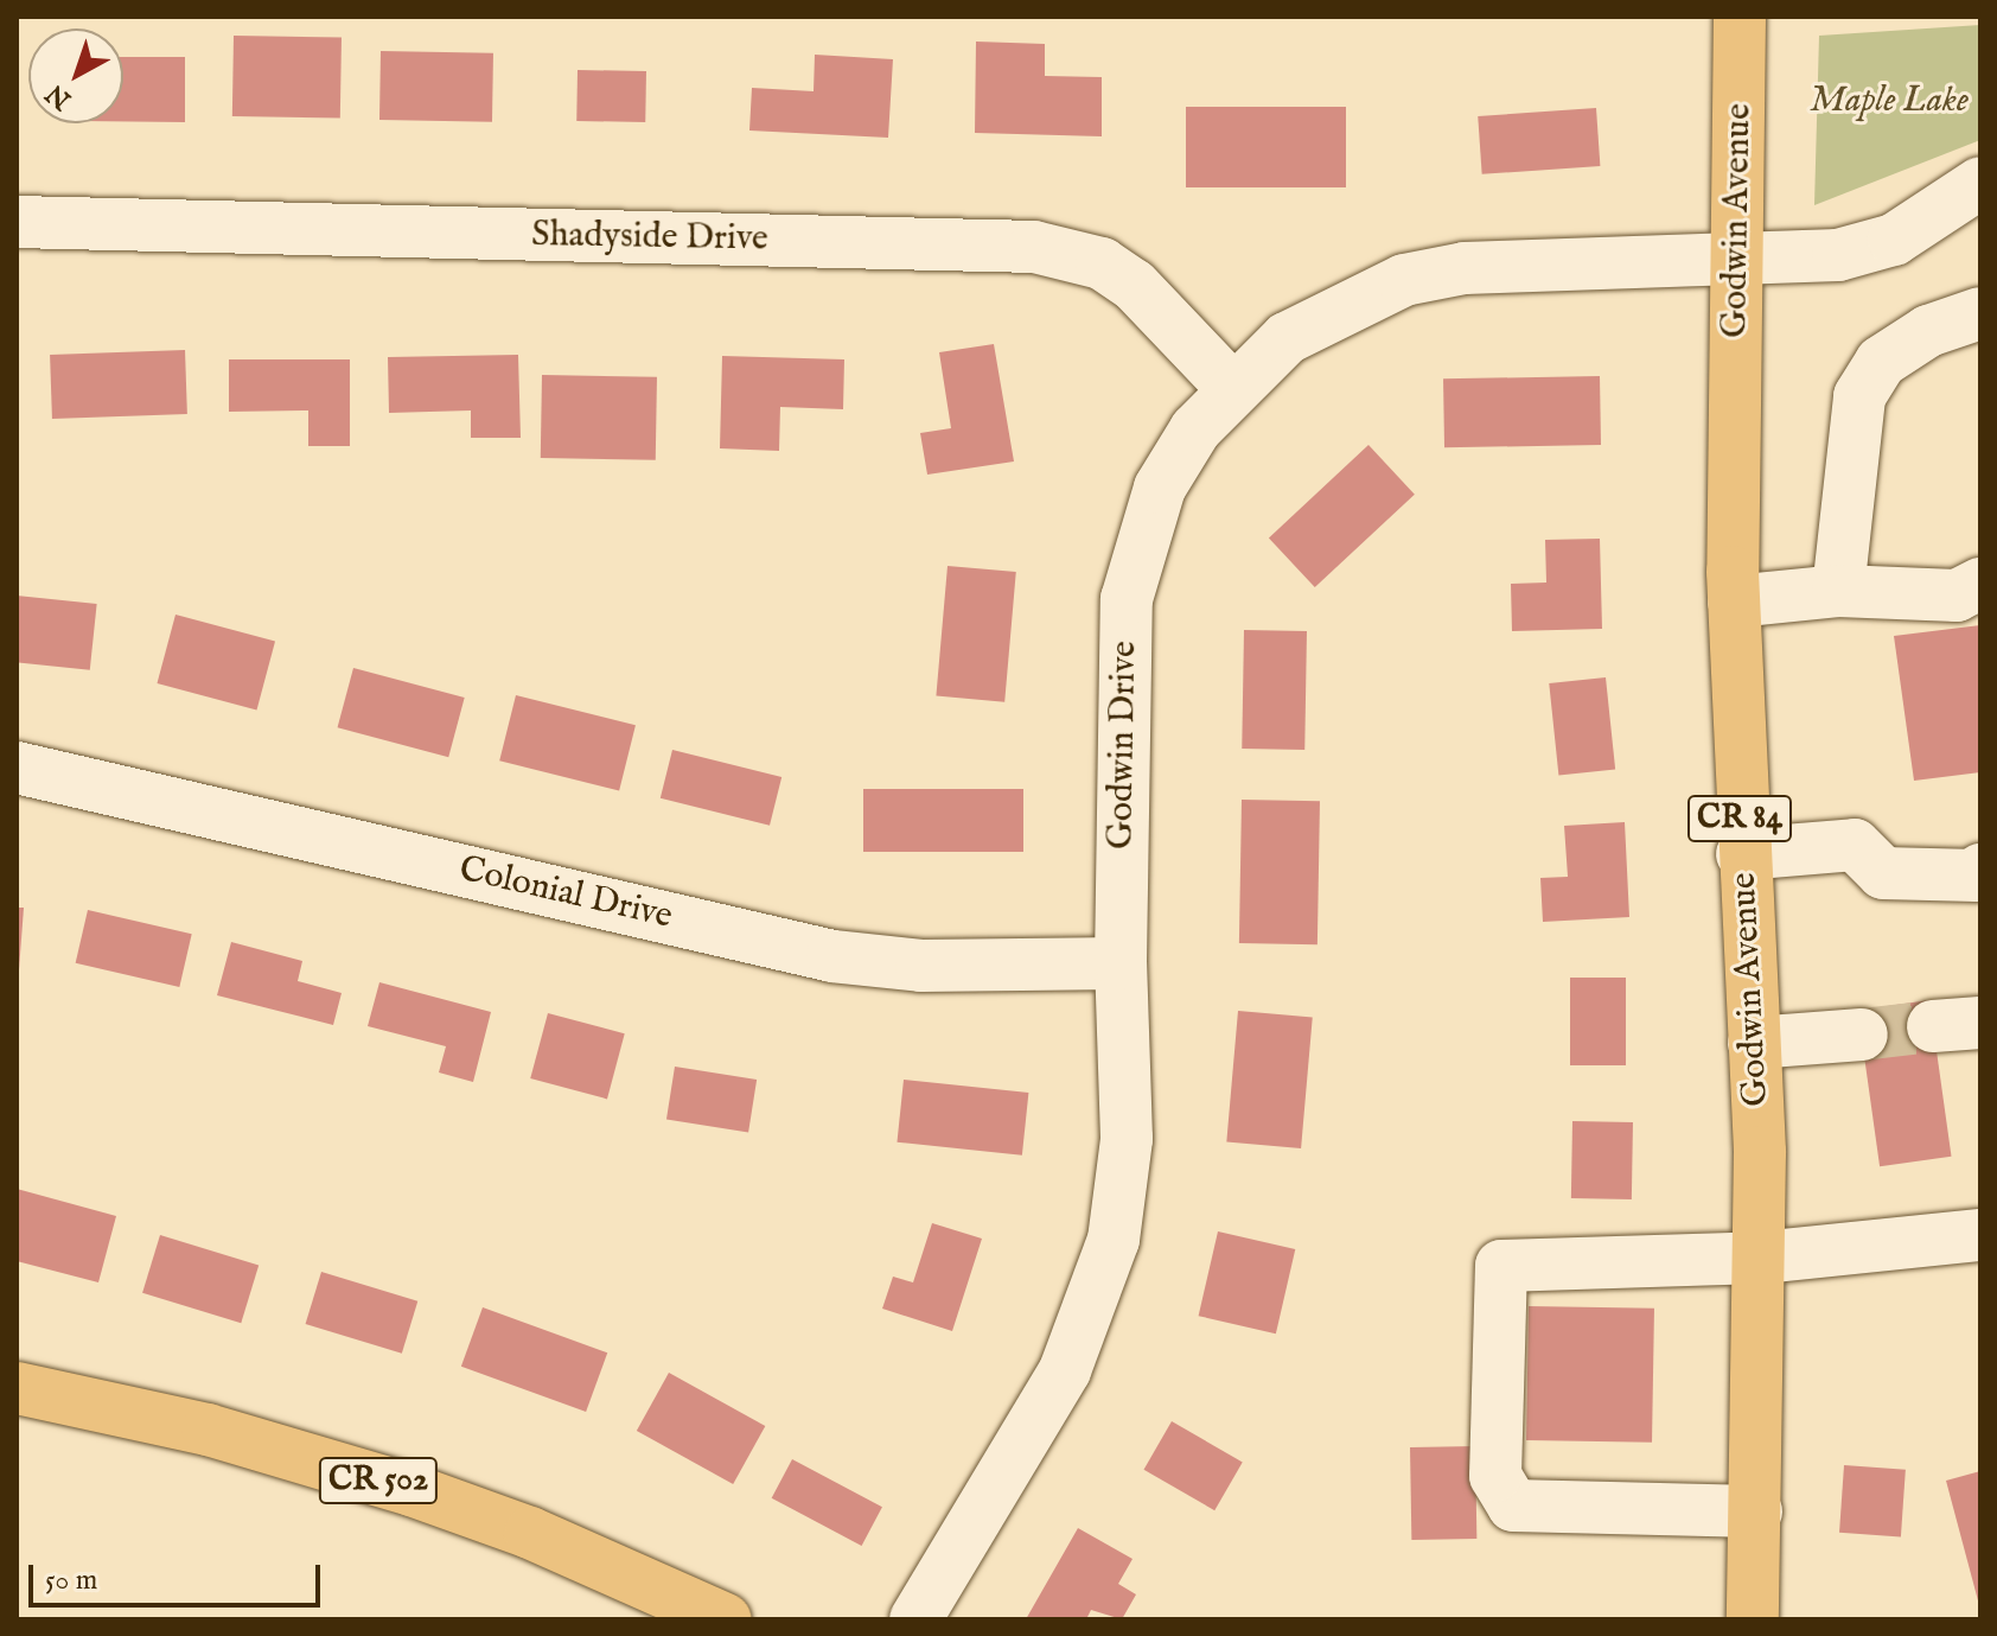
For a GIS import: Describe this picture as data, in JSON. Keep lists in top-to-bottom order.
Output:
{
  "streets": {
    "main road": ["Godwin Avenue", "CR 84", "CR 502"],
    "street": ["Shadyside Drive", "Godwin Drive", "Colonial Drive"]
  },
  "crossings": [
    ["Godwin Avenue", "Godwin Drive"],
    ["Shadyside Drive", "Godwin Drive"],
    ["Godwin Drive", "Colonial Drive"]
  ],
  "parks": ["Maple Lake"],
  "scale_bar": "50 m",
  "north": "bottom left"
}
